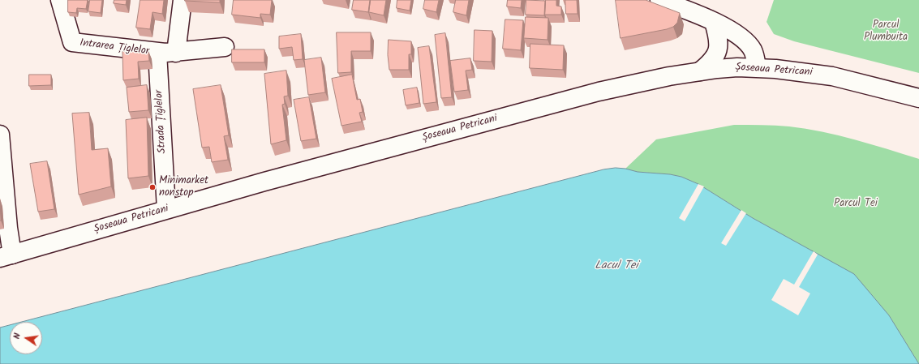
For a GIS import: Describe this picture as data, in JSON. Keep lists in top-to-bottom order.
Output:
{
  "streets": {
    "main road": ["Intrarea Țiglelor", "Șoseaua Petricani", "Strada Țiglelor"]
  },
  "crossings": [
    ["Intrarea Țiglelor", "Strada Țiglelor"],
    ["Șoseaua Petricani", "Strada Țiglelor"]
  ],
  "water": ["Lacul Tei"],
  "parks": ["Parcul Plumbuita", "Parcul Tei"],
  "places": ["Minimarket nonstop"],
  "north": "left"
}
